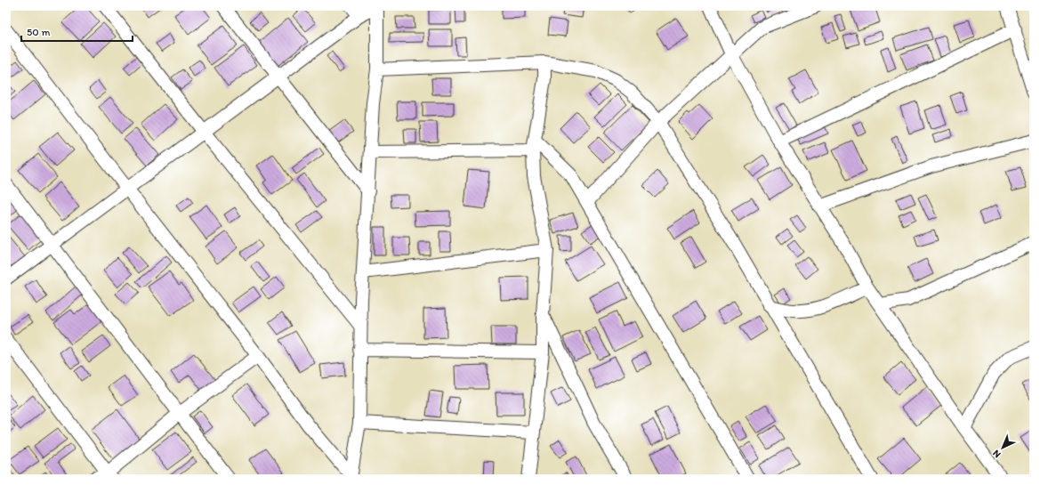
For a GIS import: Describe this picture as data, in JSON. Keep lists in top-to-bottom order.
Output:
{
  "scale_bar": "50 m",
  "north": "bottom left"
}
